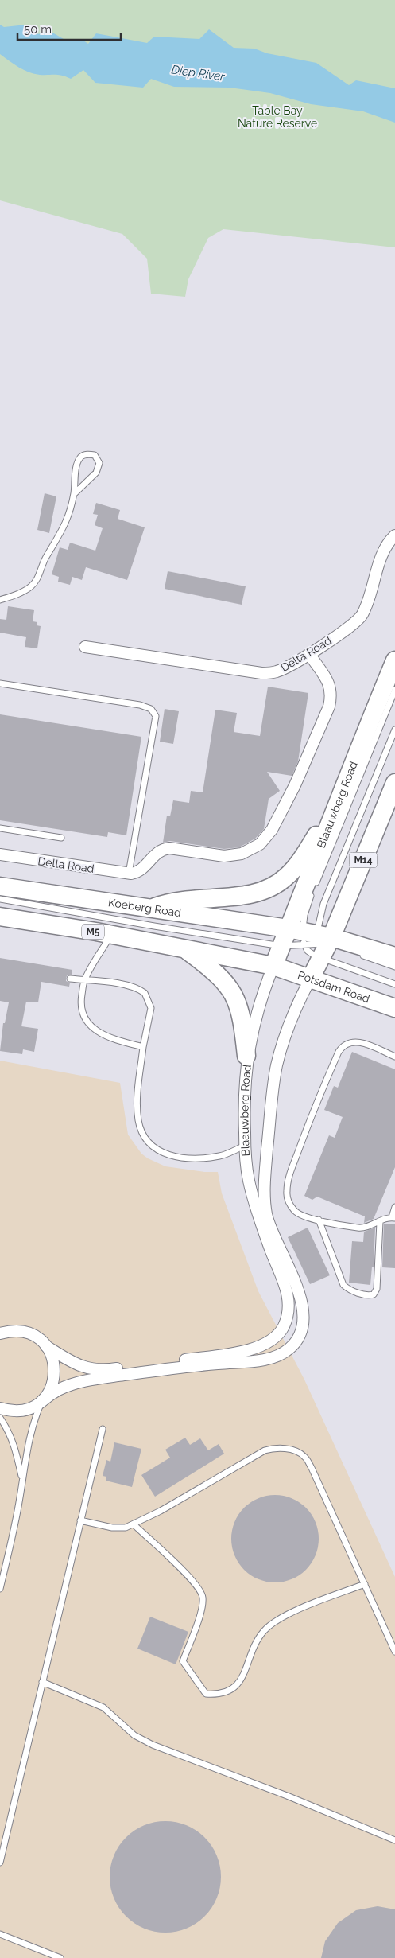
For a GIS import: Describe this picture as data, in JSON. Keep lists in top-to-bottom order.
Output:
{
  "streets": {
    "main road": [
      "Blaauwberg Road",
      "M14",
      "Koeberg Road",
      "M5",
      "Potsdam Road"
    ],
    "street": ["Delta Road"]
  },
  "crossings": [
    ["Blaauwberg Road", "Koeberg Road"],
    ["Blaauwberg Road", "M5"],
    ["Blaauwberg Road", "Potsdam Road"],
    ["M5", "Potsdam Road"]
  ],
  "water": ["Diep River"],
  "parks": ["Table Bay Nature Reserve"],
  "scale_bar": "50 m"
}
